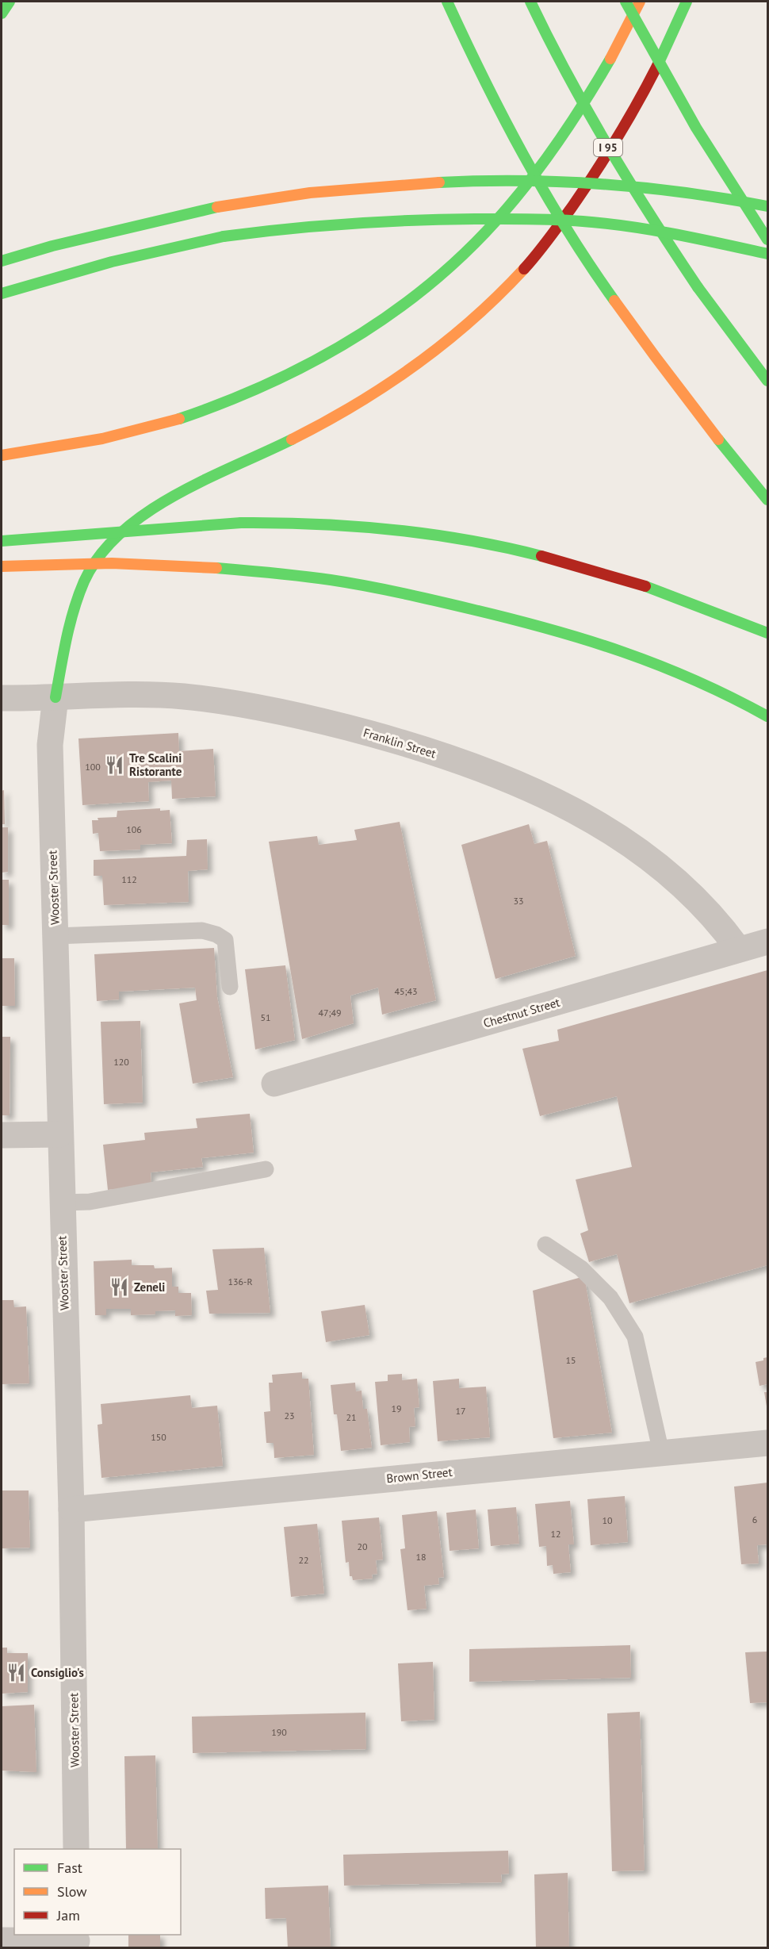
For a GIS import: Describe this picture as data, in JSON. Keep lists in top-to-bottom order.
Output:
{
  "streets": {
    "highway": ["I 95"],
    "street": [
      "Franklin Street",
      "Wooster Street",
      "Chestnut Street",
      "Brown Street"
    ]
  },
  "crossings": [
    ["Franklin Street", "Wooster Street"],
    ["Franklin Street", "Chestnut Street"],
    ["Wooster Street", "Brown Street"]
  ],
  "places": {
    "restaurant": ["Tre Scalini Ristorante", "Zeneli", "Consiglio's"]
  },
  "house_numbers": [
    "100",
    "106",
    "112",
    "33",
    "45;43",
    "47;49",
    "51",
    "120",
    "136-R",
    "15",
    "19",
    "17",
    "23",
    "21",
    "150",
    "6",
    "10",
    "12",
    "20",
    "18",
    "22",
    "190"
  ],
  "legend": ["Fast", "Slow", "Jam"]
}
